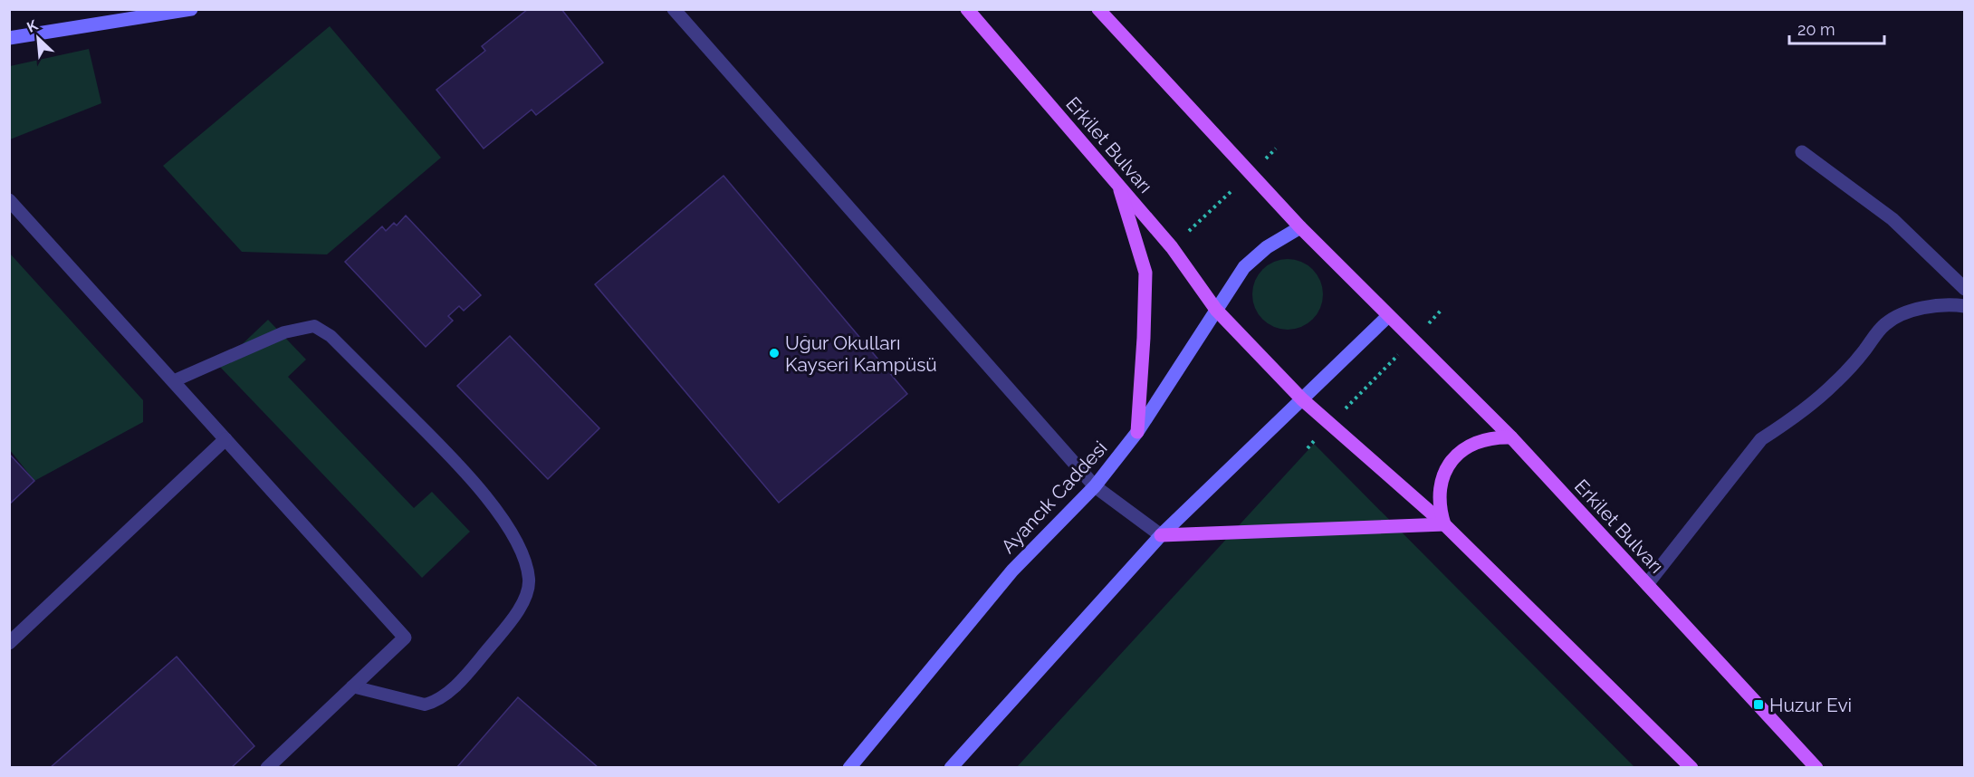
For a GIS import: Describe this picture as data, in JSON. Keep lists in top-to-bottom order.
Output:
{
  "streets": {
    "main road": ["Erkilet Bulvarı"],
    "street": ["Ayancık Caddesi"]
  },
  "crossings": [
    ["Erkilet Bulvarı", "Ayancık Caddesi"]
  ],
  "places": {
    "other": ["Uğur Okulları Kayseri Kampüsü"],
    "transit": ["Huzur Evi"]
  },
  "scale_bar": "20 m",
  "north": "top left"
}
